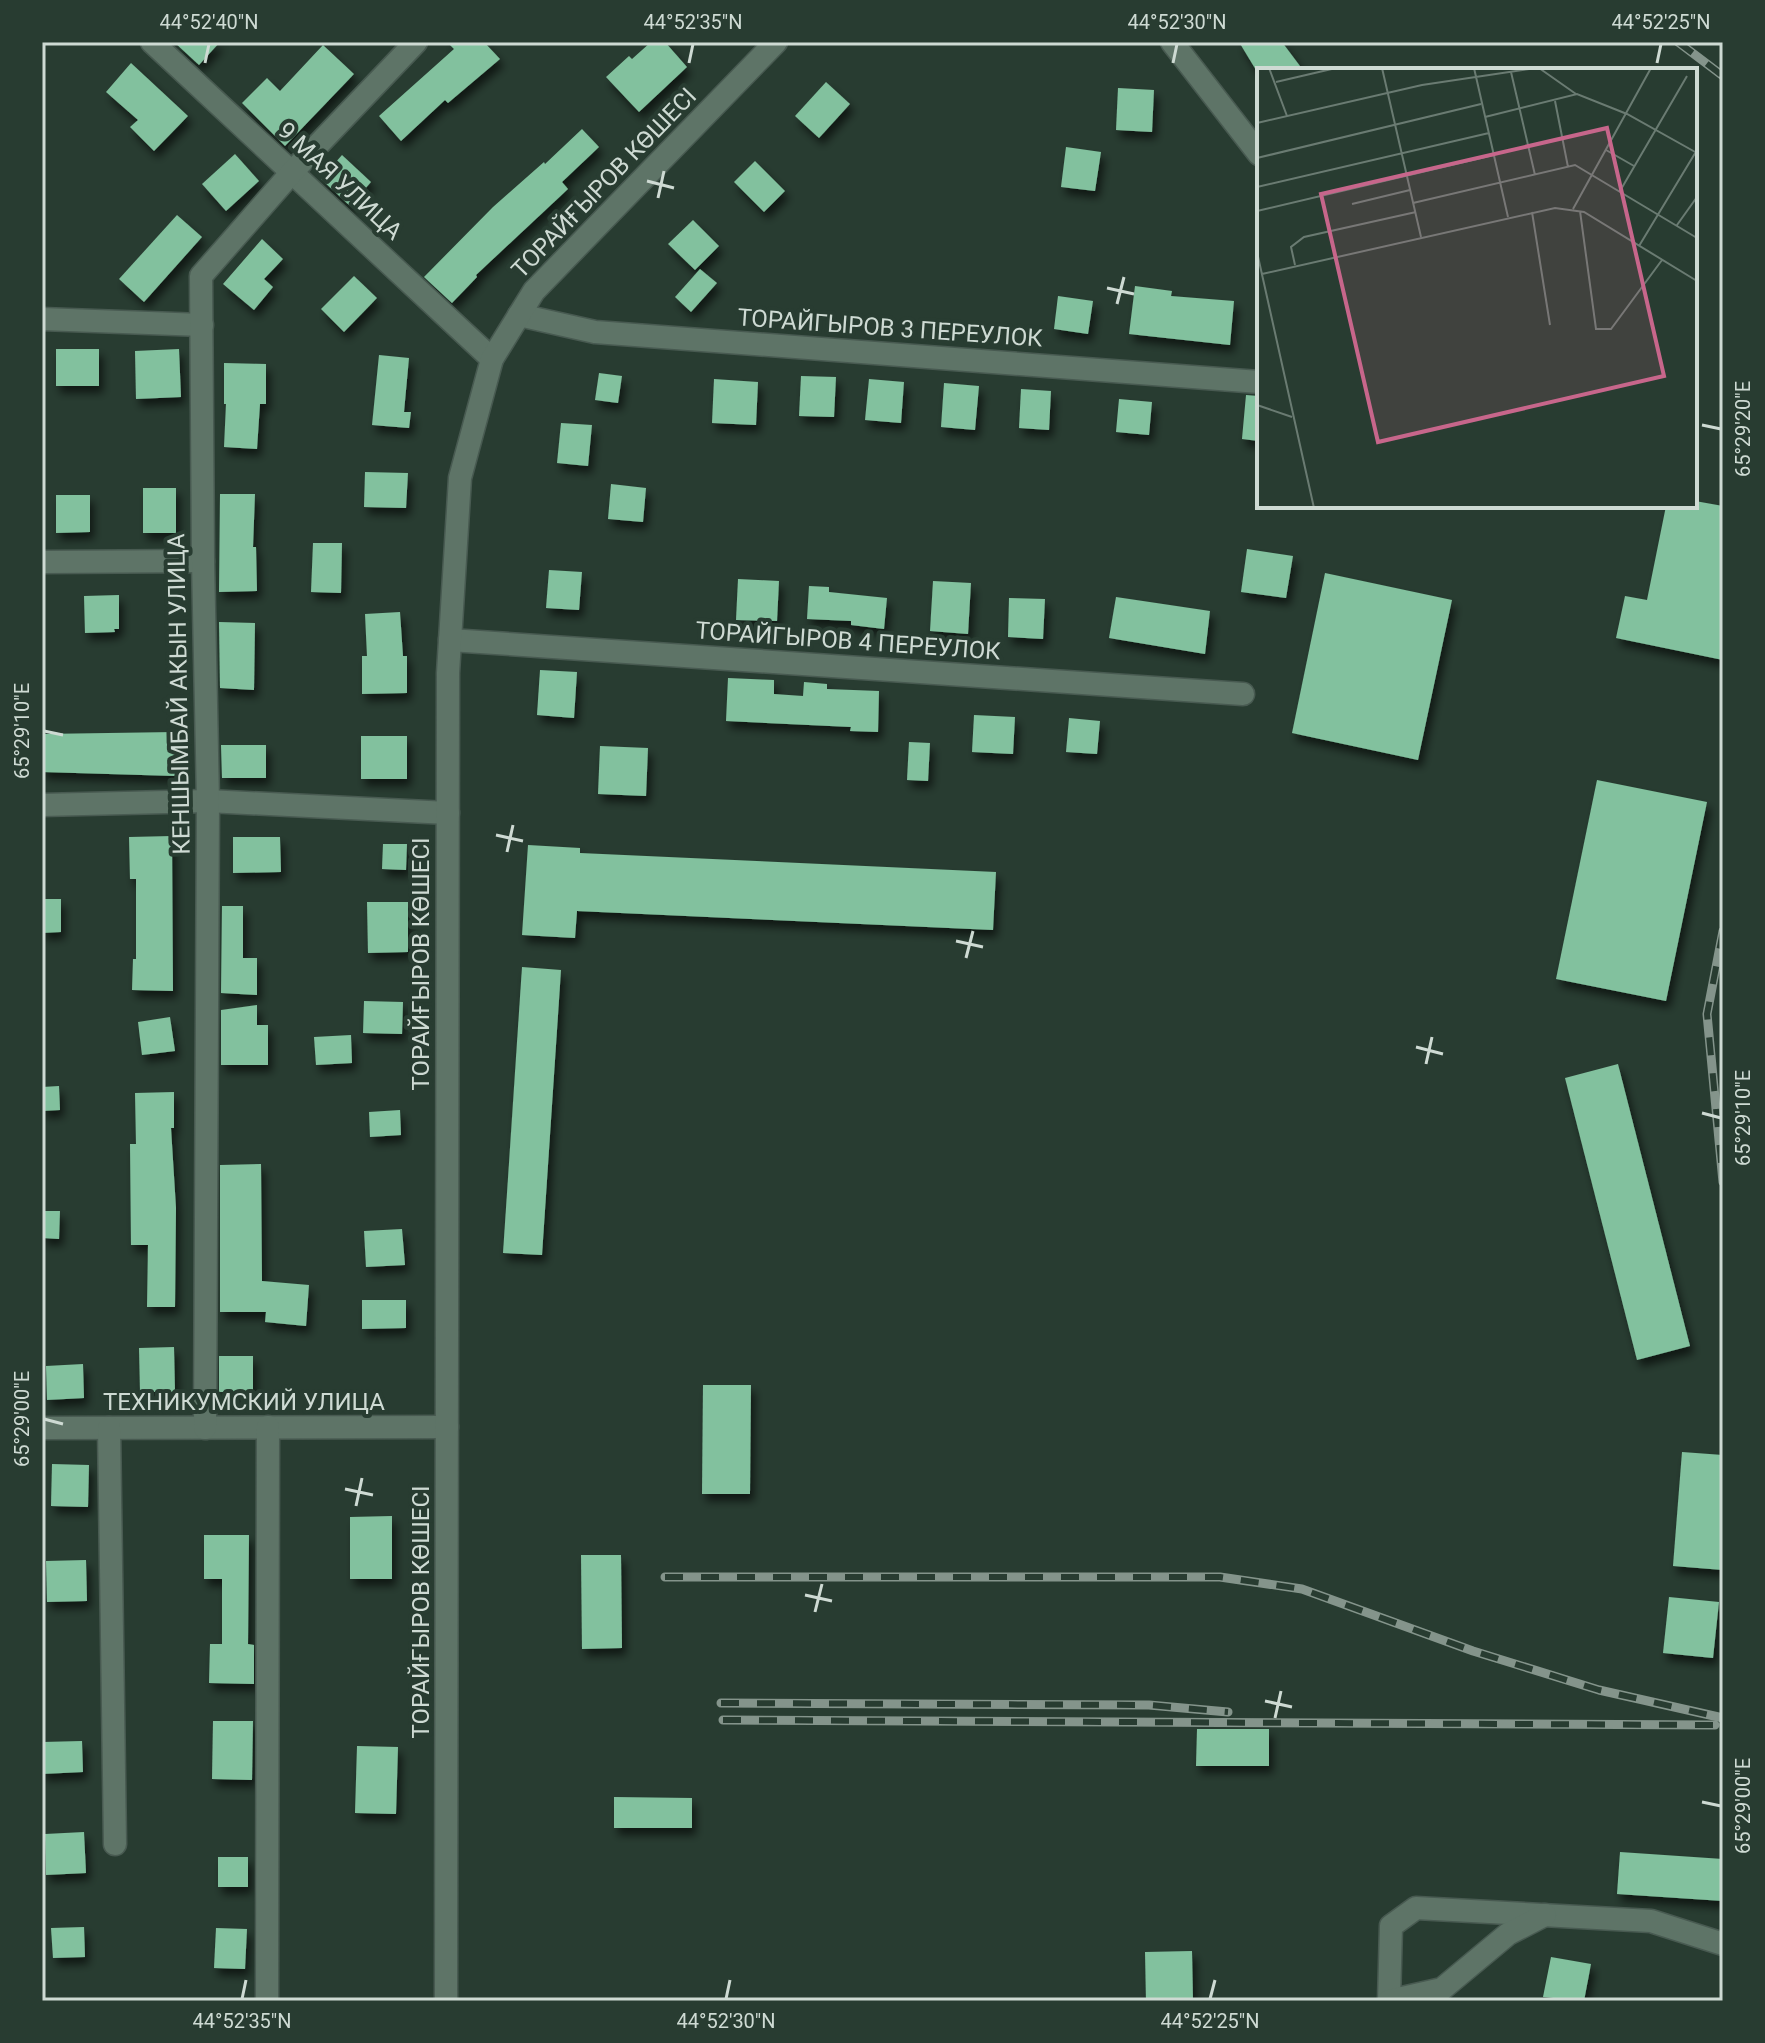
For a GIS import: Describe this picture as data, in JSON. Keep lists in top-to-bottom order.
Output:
{
  "streets": {
    "street": [
      "9 МАЯ УЛИЦА",
      "ТОРАЙҒЫРОВ КӨШЕСІ",
      "ТОРАЙГЫРОВ 3 ПЕРЕУЛОК",
      "ТОРАЙГЫРОВ 4 ПЕРЕУЛОК",
      "КЕНШЫМБАЙ АКЫН УЛИЦА",
      "ТЕХНИКУМСКИЙ УЛИЦА"
    ]
  },
  "crossings": [
    ["9 МАЯ УЛИЦА", "ТОРАЙҒЫРОВ КӨШЕСІ"],
    ["9 МАЯ УЛИЦА", "КЕНШЫМБАЙ АКЫН УЛИЦА"],
    ["ТОРАЙҒЫРОВ КӨШЕСІ", "ТОРАЙГЫРОВ 3 ПЕРЕУЛОК"],
    ["ТОРАЙҒЫРОВ КӨШЕСІ", "ТОРАЙГЫРОВ 4 ПЕРЕУЛОК"],
    ["ТОРАЙҒЫРОВ КӨШЕСІ", "ТЕХНИКУМСКИЙ УЛИЦА"],
    ["КЕНШЫМБАЙ АКЫН УЛИЦА", "ТЕХНИКУМСКИЙ УЛИЦА"]
  ],
  "coordinates": [
    "44°52'40\"N",
    "44°52'35\"N",
    "44°52'30\"N",
    "44°52'25\"N",
    "65°29'20\"E",
    "65°29'10\"E",
    "65°29'00\"E"
  ]
}
